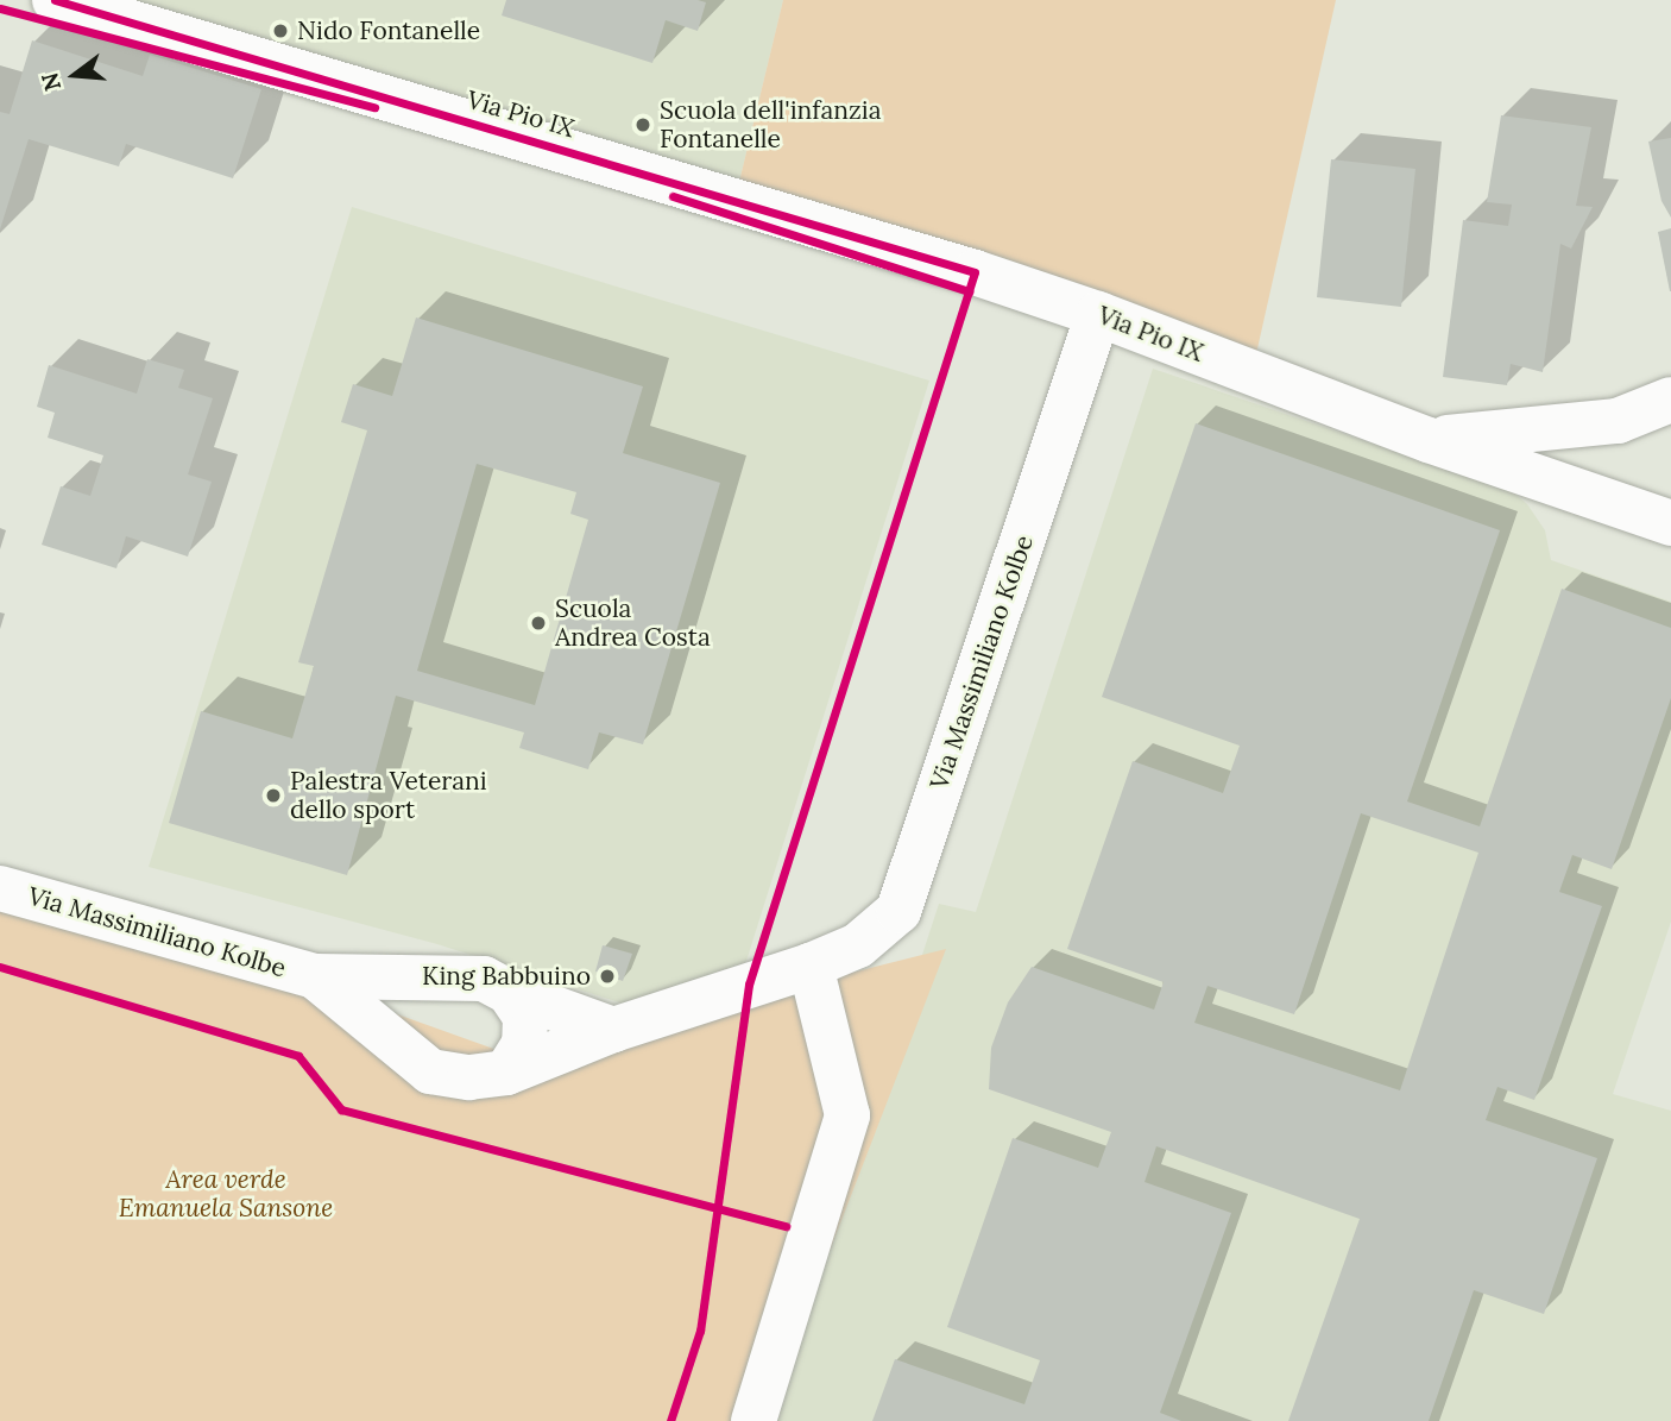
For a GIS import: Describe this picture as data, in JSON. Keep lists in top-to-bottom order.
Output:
{
  "streets": {
    "street": ["Via Pio IX", "Via Massimiliano Kolbe"]
  },
  "crossings": [
    ["Via Pio IX", "Via Massimiliano Kolbe"]
  ],
  "parks": ["Area verde Emanuela Sansone"],
  "places": [
    "Nido Fontanelle",
    "Scuola dell'infanzia Fontanelle",
    "Scuola Andrea Costa",
    "Palestra Veterani dello sport",
    "King Babbuino"
  ],
  "north": "left"
}
